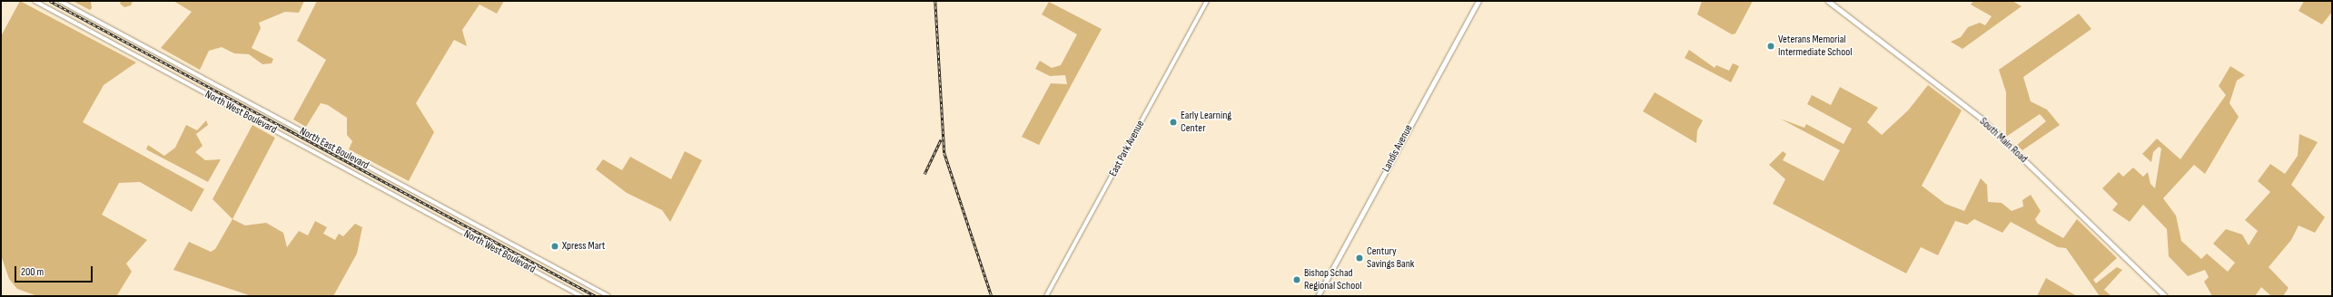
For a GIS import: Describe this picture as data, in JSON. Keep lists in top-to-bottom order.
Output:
{
  "streets": {
    "main road": [
      "North West Boulevard",
      "South Main Road",
      "North East Boulevard",
      "East Park Avenue",
      "Landis Avenue"
    ]
  },
  "places": [
    "Veterans Memorial Intermediate School",
    "Early Learning Center",
    "Xpress Mart",
    "Century Savings Bank",
    "Bishop Schad Regional School"
  ],
  "scale_bar": "200 m"
}
